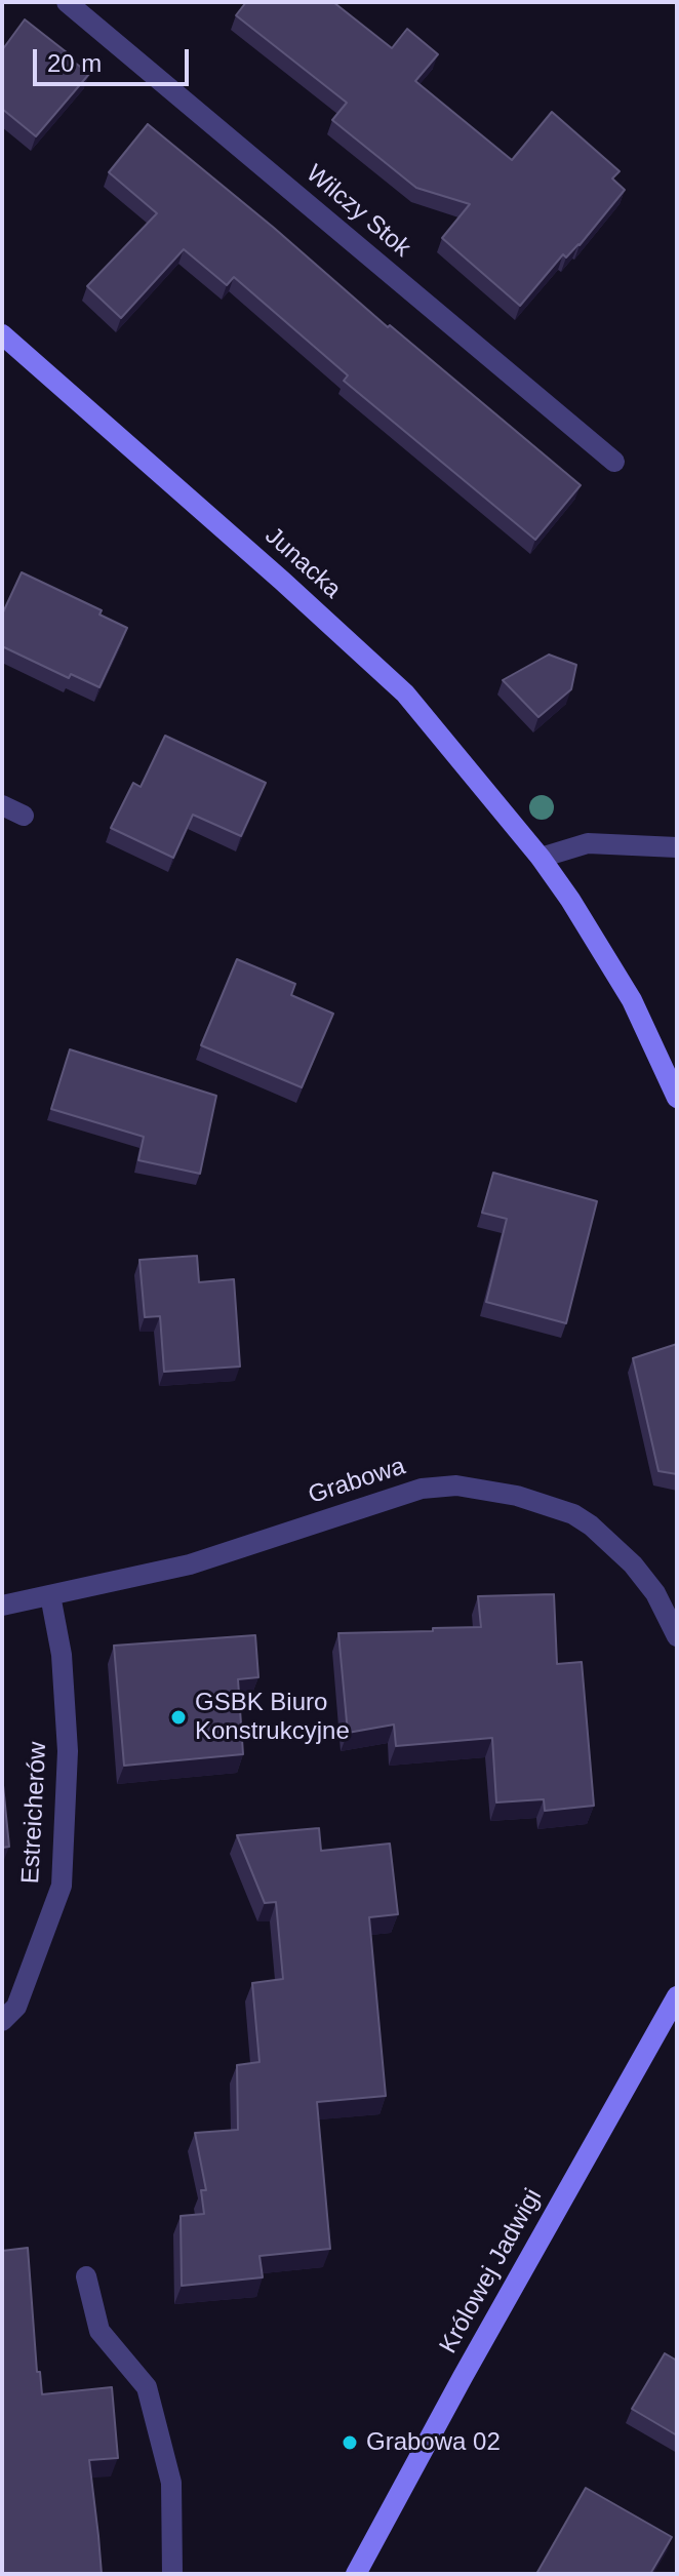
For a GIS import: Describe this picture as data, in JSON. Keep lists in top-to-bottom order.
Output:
{
  "streets": {
    "street": [
      "Wilczy Stok",
      "Junacka",
      "Grabowa",
      "Estreicherów",
      "Królowej Jadwigi"
    ]
  },
  "crossings": [
    ["Grabowa", "Estreicherów"]
  ],
  "places": ["GSBK Biuro Konstrukcyjne", "Grabowa 02"],
  "scale_bar": "20 m"
}
